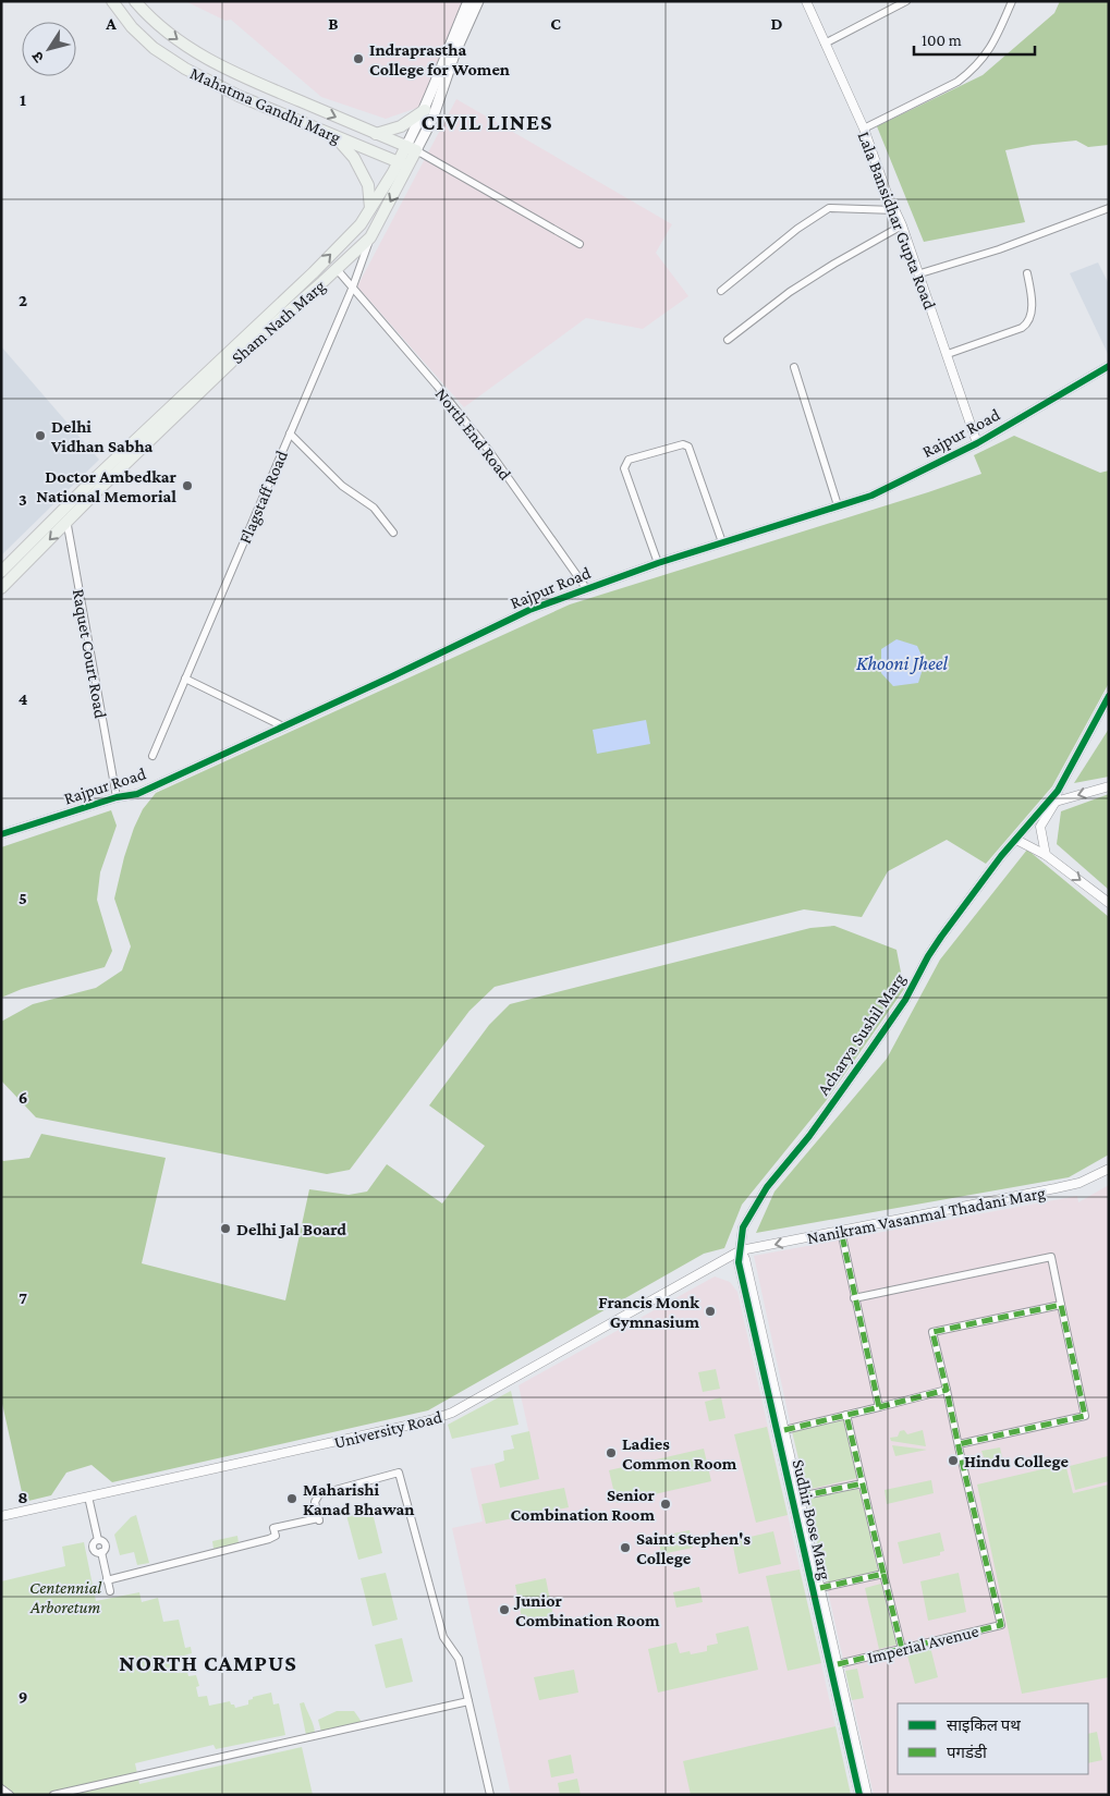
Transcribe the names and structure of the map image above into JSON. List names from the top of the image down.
{
  "streets": {
    "main road": ["Mahatma Gandhi Marg", "Sham Nath Marg"],
    "street": [
      "Lala Bansidhar Gupta Road",
      "Rajpur Road",
      "North End Road",
      "Flagstaff Road",
      "Raquet Court Road",
      "Acharya Sushil Marg",
      "Nanikram Vasanmal Thadani Marg",
      "University Road",
      "Sudhir Bose Marg",
      "Imperial Avenue"
    ]
  },
  "crossings": [
    ["Mahatma Gandhi Marg", "Sham Nath Marg"],
    ["Lala Bansidhar Gupta Road", "Rajpur Road"],
    ["Sham Nath Marg", "North End Road"],
    ["Sham Nath Marg", "Flagstaff Road"],
    ["Sham Nath Marg", "Raquet Court Road"],
    ["Rajpur Road", "North End Road"],
    ["Rajpur Road", "Raquet Court Road"],
    ["North End Road", "Flagstaff Road"],
    ["Acharya Sushil Marg", "Nanikram Vasanmal Thadani Marg"],
    ["Acharya Sushil Marg", "University Road"],
    ["Acharya Sushil Marg", "Sudhir Bose Marg"],
    ["Nanikram Vasanmal Thadani Marg", "University Road"],
    ["Nanikram Vasanmal Thadani Marg", "Sudhir Bose Marg"],
    ["University Road", "Sudhir Bose Marg"],
    ["Sudhir Bose Marg", "Imperial Avenue"]
  ],
  "districts": ["CIVIL LINES", "NORTH CAMPUS"],
  "water": ["Khooni Jheel"],
  "parks": ["Centennial Arboretum"],
  "places": [
    "Indraprastha College for Women",
    "Delhi Vidhan Sabha",
    "Doctor Ambedkar National Memorial",
    "Delhi Jal Board",
    "Francis Monk Gymnasium",
    "Ladies Common Room",
    "Hindu College",
    "Maharishi Kanad Bhawan",
    "Senior Combination Room",
    "Saint Stephen's College",
    "Junior Combination Room"
  ],
  "legend": ["साइकिल पथ", "पगडंडी"],
  "scale_bar": "100 m",
  "north": "bottom left",
  "grid": {
    "columns": [
      "A",
      "B",
      "C",
      "D"
    ],
    "rows": [
      "1",
      "2",
      "3",
      "4",
      "5",
      "6",
      "7",
      "8",
      "9"
    ]
  }
}
